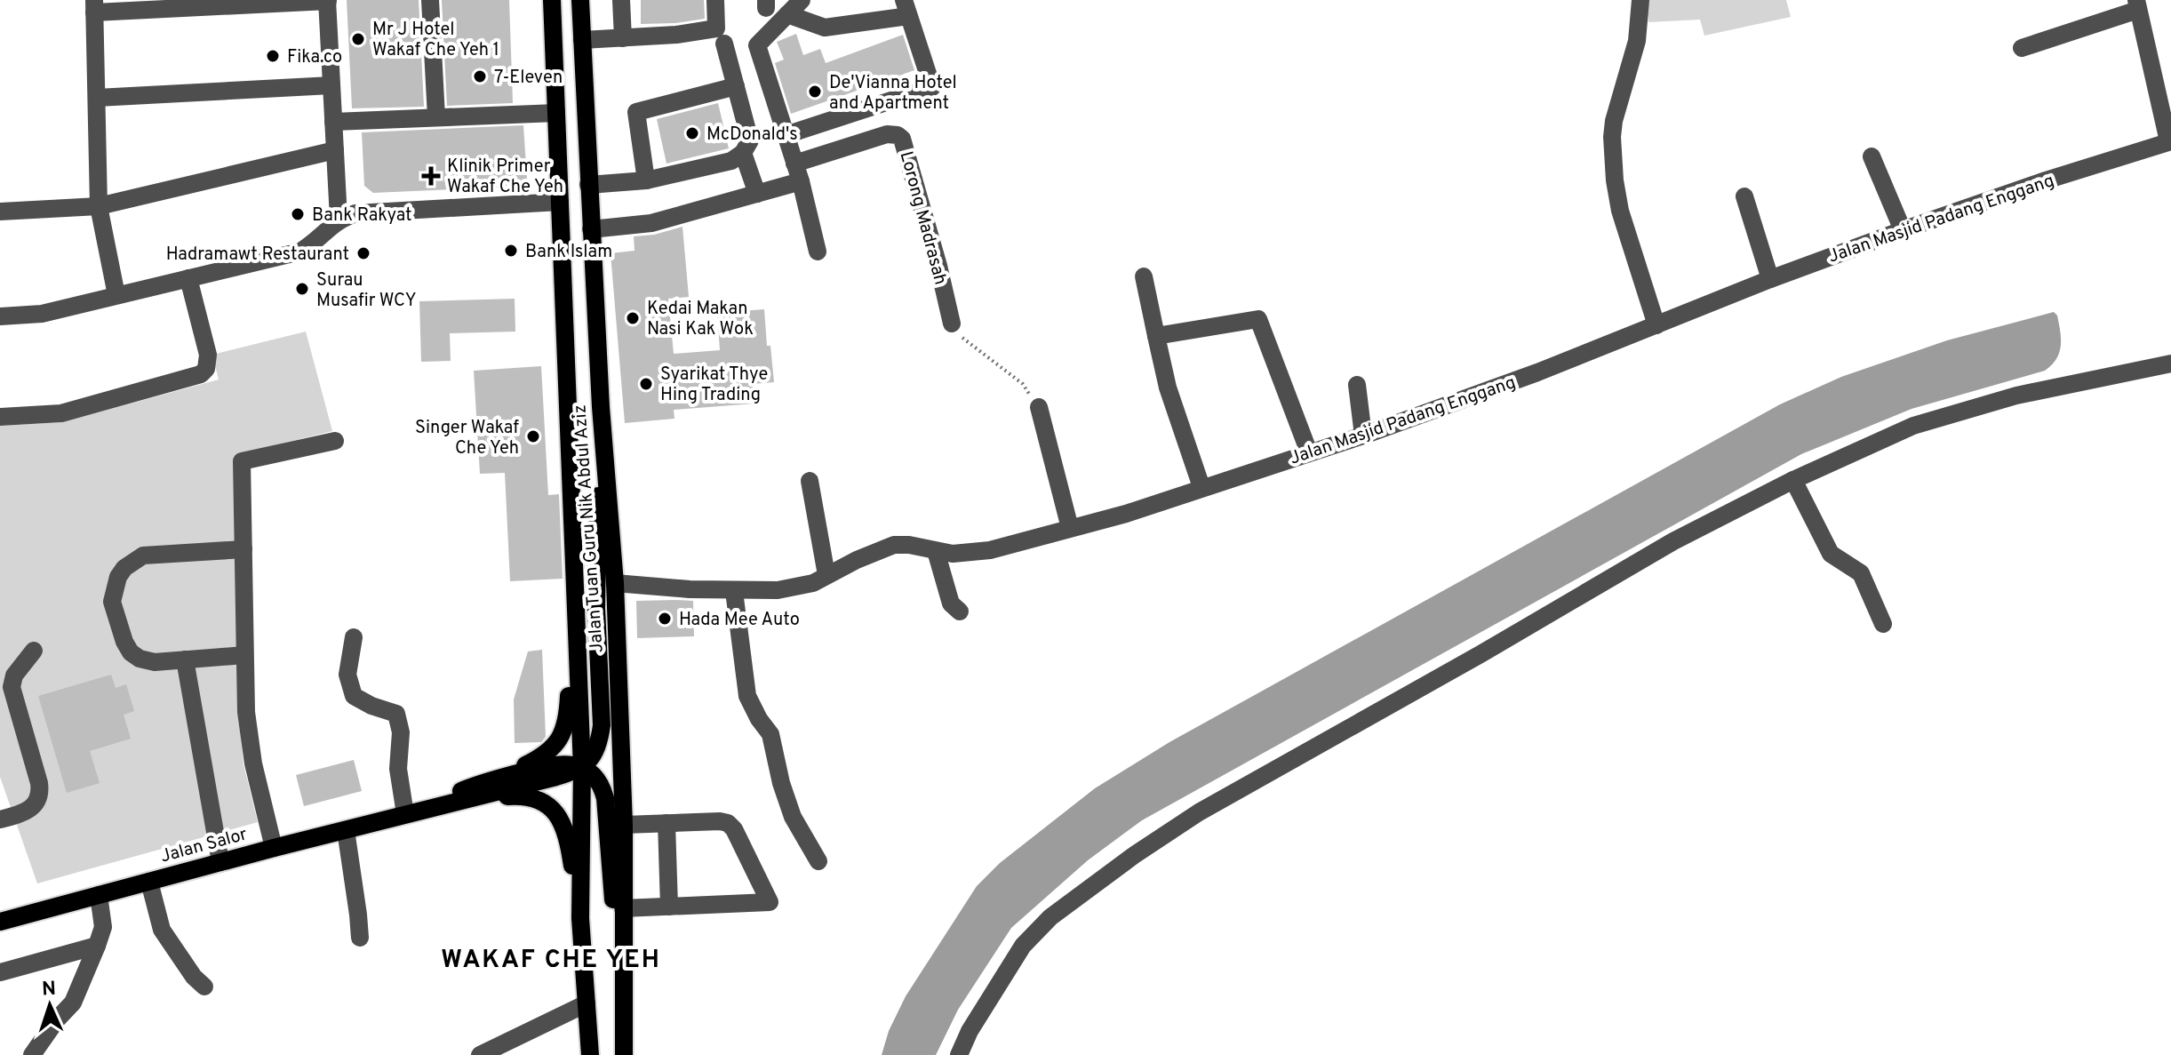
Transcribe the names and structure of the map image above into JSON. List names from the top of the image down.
{
  "streets": {
    "main road": ["Jalan Tuan Guru Nik Abdul Aziz", "Jalan Salor"],
    "street": ["Lorong Madrasah", "Jalan Masjid Padang Enggang"]
  },
  "crossings": [
    ["Jalan Masjid Padang Enggang", "Jalan Tuan Guru Nik Abdul Aziz"],
    ["Jalan Tuan Guru Nik Abdul Aziz", "Jalan Salor"]
  ],
  "districts": ["WAKAF CHE YEH"],
  "places": {
    "other": [
      "Mr J Hotel Wakaf Che Yeh 1",
      "Fika.co",
      "7-Eleven",
      "De'Vianna Hotel and Apartment",
      "McDonald's",
      "Bank Rakyat",
      "Bank Islam",
      "Hadramawt Restaurant",
      "Surau Musafir WCY",
      "Kedai Makan Nasi Kak Wok",
      "Syarikat Thye Hing Trading",
      "Singer Wakaf Che Yeh",
      "Hada Mee Auto"
    ],
    "health": ["Klinik Primer Wakaf Che Yeh"]
  },
  "north": "top"
}
